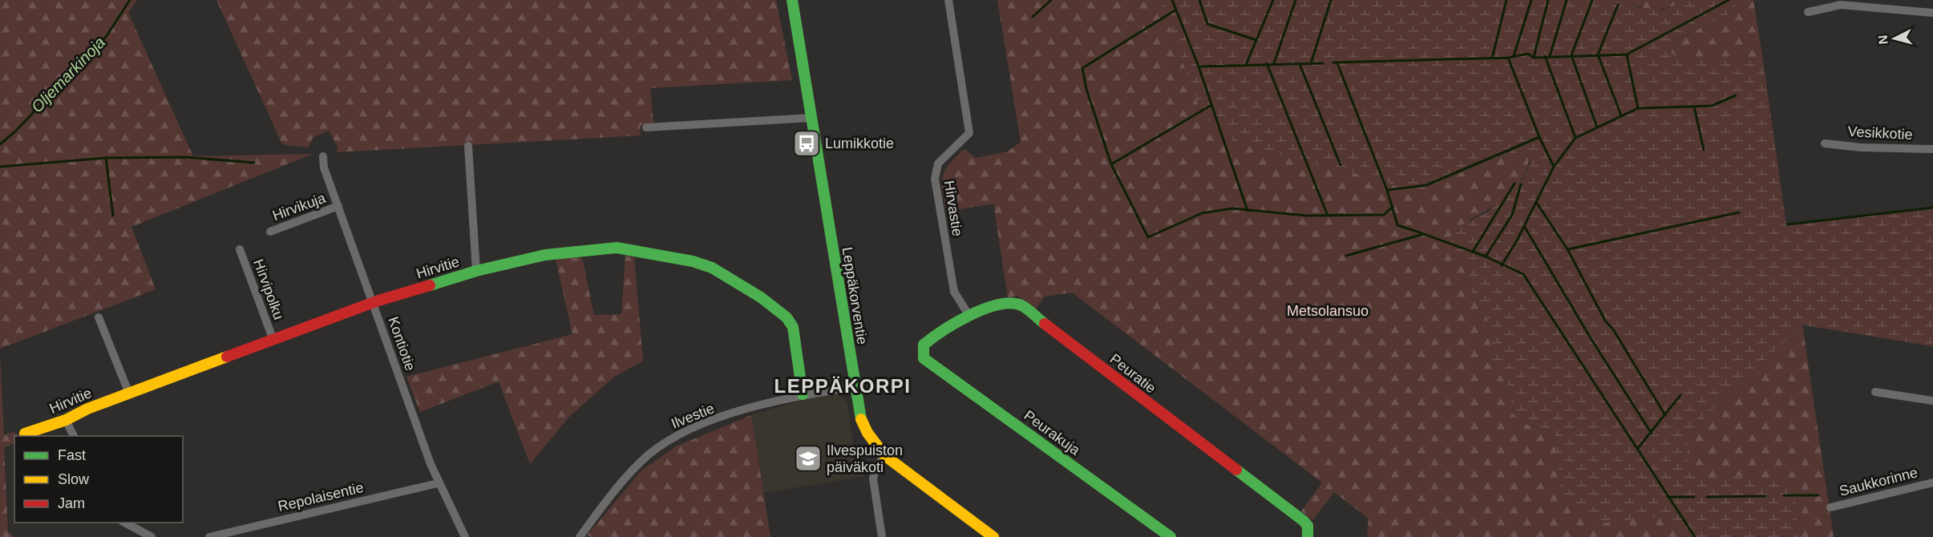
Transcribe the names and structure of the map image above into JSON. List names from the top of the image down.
{
  "streets": {
    "street": [
      "Vesikkotie",
      "Hirvikuja",
      "Hirvastie",
      "Hirvitie",
      "Hirvipolku",
      "Leppäkorventie",
      "Kontiotie",
      "Peuratie",
      "Ilvestie",
      "Peurakuja",
      "Saukkorinne",
      "Repolaisentie"
    ]
  },
  "crossings": [
    ["Hirvikuja", "Kontiotie"],
    ["Hirvastie", "Peuratie"],
    ["Hirvitie", "Hirvipolku"],
    ["Hirvitie", "Kontiotie"],
    ["Hirvitie", "Ilvestie"],
    ["Leppäkorventie", "Ilvestie"],
    ["Kontiotie", "Repolaisentie"],
    ["Peuratie", "Peurakuja"]
  ],
  "districts": ["LEPPÄKORPI"],
  "water": ["Oljemarkinoja"],
  "parks": ["Metsolansuo"],
  "places": {
    "bus stop": ["Lumikkotie"],
    "school or university": ["Ilvespuiston päiväkoti"]
  },
  "legend": ["Fast", "Slow", "Jam"],
  "north": "left"
}
